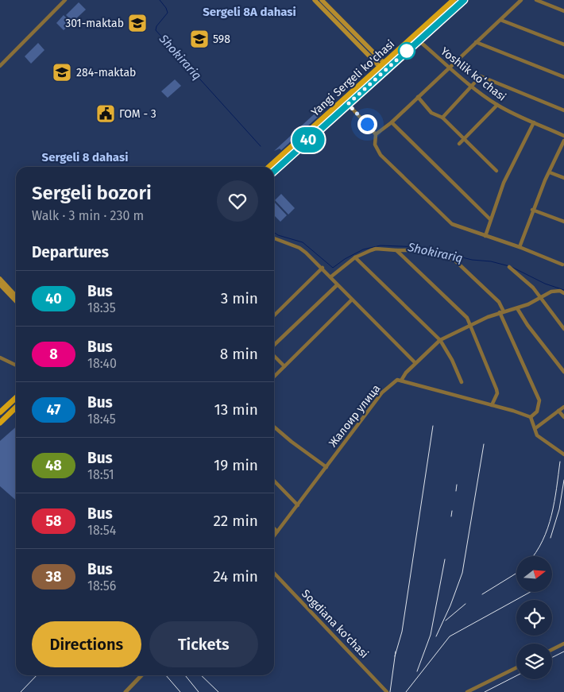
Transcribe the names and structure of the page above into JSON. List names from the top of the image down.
{
  "streets": {
    "main road": ["Yangi Sergeli ko'chasi"],
    "street": ["Yoshlik koʻchasi", "Жалоир улица", "Sogdiana ko'chasi"]
  },
  "crossings": [
    ["Yoshlik koʻchasi", "Yangi Sergeli ko'chasi"]
  ],
  "districts": ["Sergeli 8A dahasi", "Sergeli 8 dahasi"],
  "water": ["Shokirariq"],
  "places": {
    "school or university": ["301-maktab", "598", "284-maktab"],
    "public building": ["ГОМ - 3"]
  },
  "lines": ["bus line 40"],
  "north": "right",
  "page": {
    "on_map": "40",
    "heading": [
      ["Sergeli bozori", "Walk · 3 min · 230 m"],
      "Departures"
    ],
    "list": [
      {
        "mark": "40",
        "name": "Bus",
        "note": "18:35",
        "value": "3 min"
      },
      {
        "mark": "8",
        "name": "Bus",
        "note": "18:40",
        "value": "8 min"
      },
      {
        "mark": "47",
        "name": "Bus",
        "note": "18:45",
        "value": "13 min"
      },
      {
        "mark": "48",
        "name": "Bus",
        "note": "18:51",
        "value": "19 min"
      },
      {
        "mark": "58",
        "name": "Bus",
        "note": "18:54",
        "value": "22 min"
      },
      {
        "mark": "38",
        "name": "Bus",
        "note": "18:56",
        "value": "24 min"
      }
    ],
    "buttons": ["Directions", "Tickets"]
  }
}
